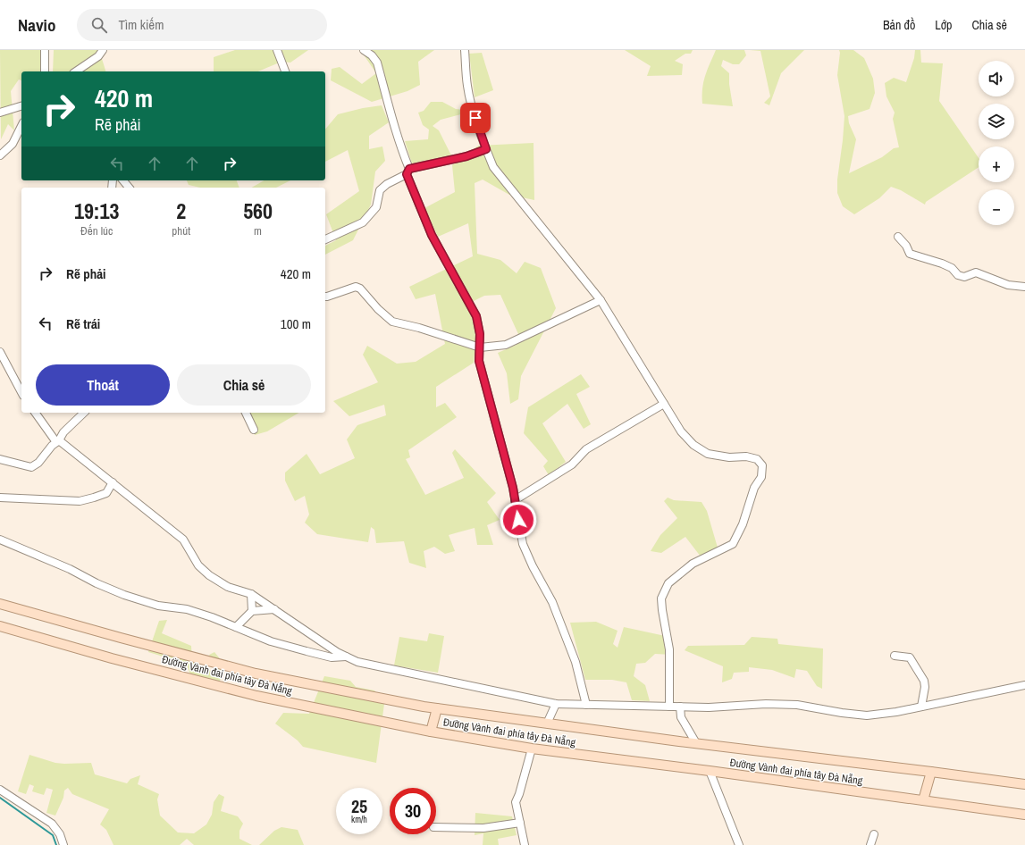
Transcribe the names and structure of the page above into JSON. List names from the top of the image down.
{
  "streets": {
    "main road": ["Đường Vành đai phía tây Đà Nẵng"]
  },
  "page": {
    "header": "Navio",
    "search": "Tìm kiếm",
    "nav": ["Bản đồ", "Lớp", "Chia sẻ"],
    "map_buttons": ["+", "−"],
    "turn": ["420 m", "Rẽ phải"],
    "eta": [
      "19:13",
      "Đến lúc",
      "2",
      "phút",
      "560",
      "m"
    ],
    "list": [
      {
        "name": "Rẽ phải",
        "value": "420 m"
      },
      {
        "name": "Rẽ trái",
        "value": "100 m"
      }
    ],
    "buttons": ["Thoát", "Chia sẻ"],
    "speed": "25 km/h",
    "limit": "30"
  }
}
